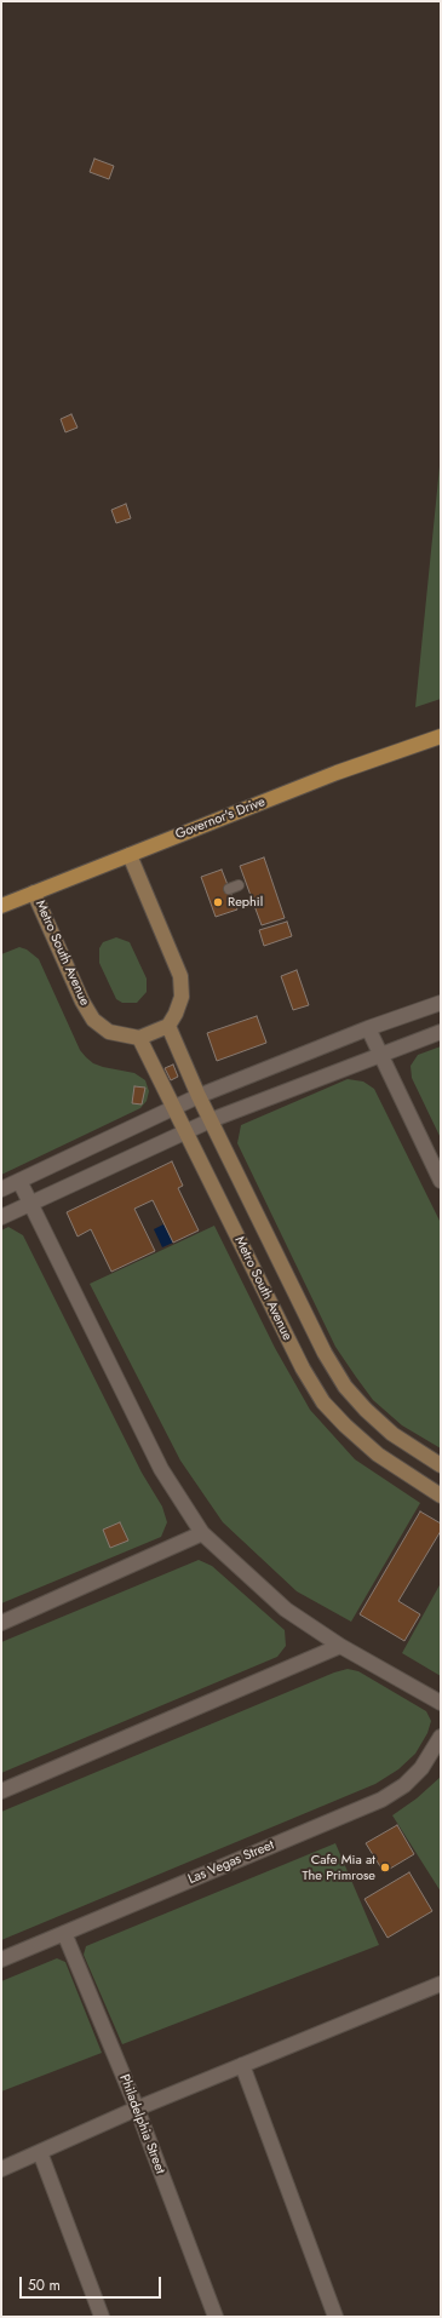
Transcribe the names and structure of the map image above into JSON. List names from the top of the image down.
{
  "streets": {
    "main road": ["Governor's Drive"],
    "street": ["Metro South Avenue", "Las Vegas Street", "Philadelphia Street"]
  },
  "crossings": [
    ["Governor's Drive", "Metro South Avenue"],
    ["Las Vegas Street", "Philadelphia Street"]
  ],
  "places": ["Rephil", "Cafe Mia at The Primrose"],
  "scale_bar": "50 m"
}
